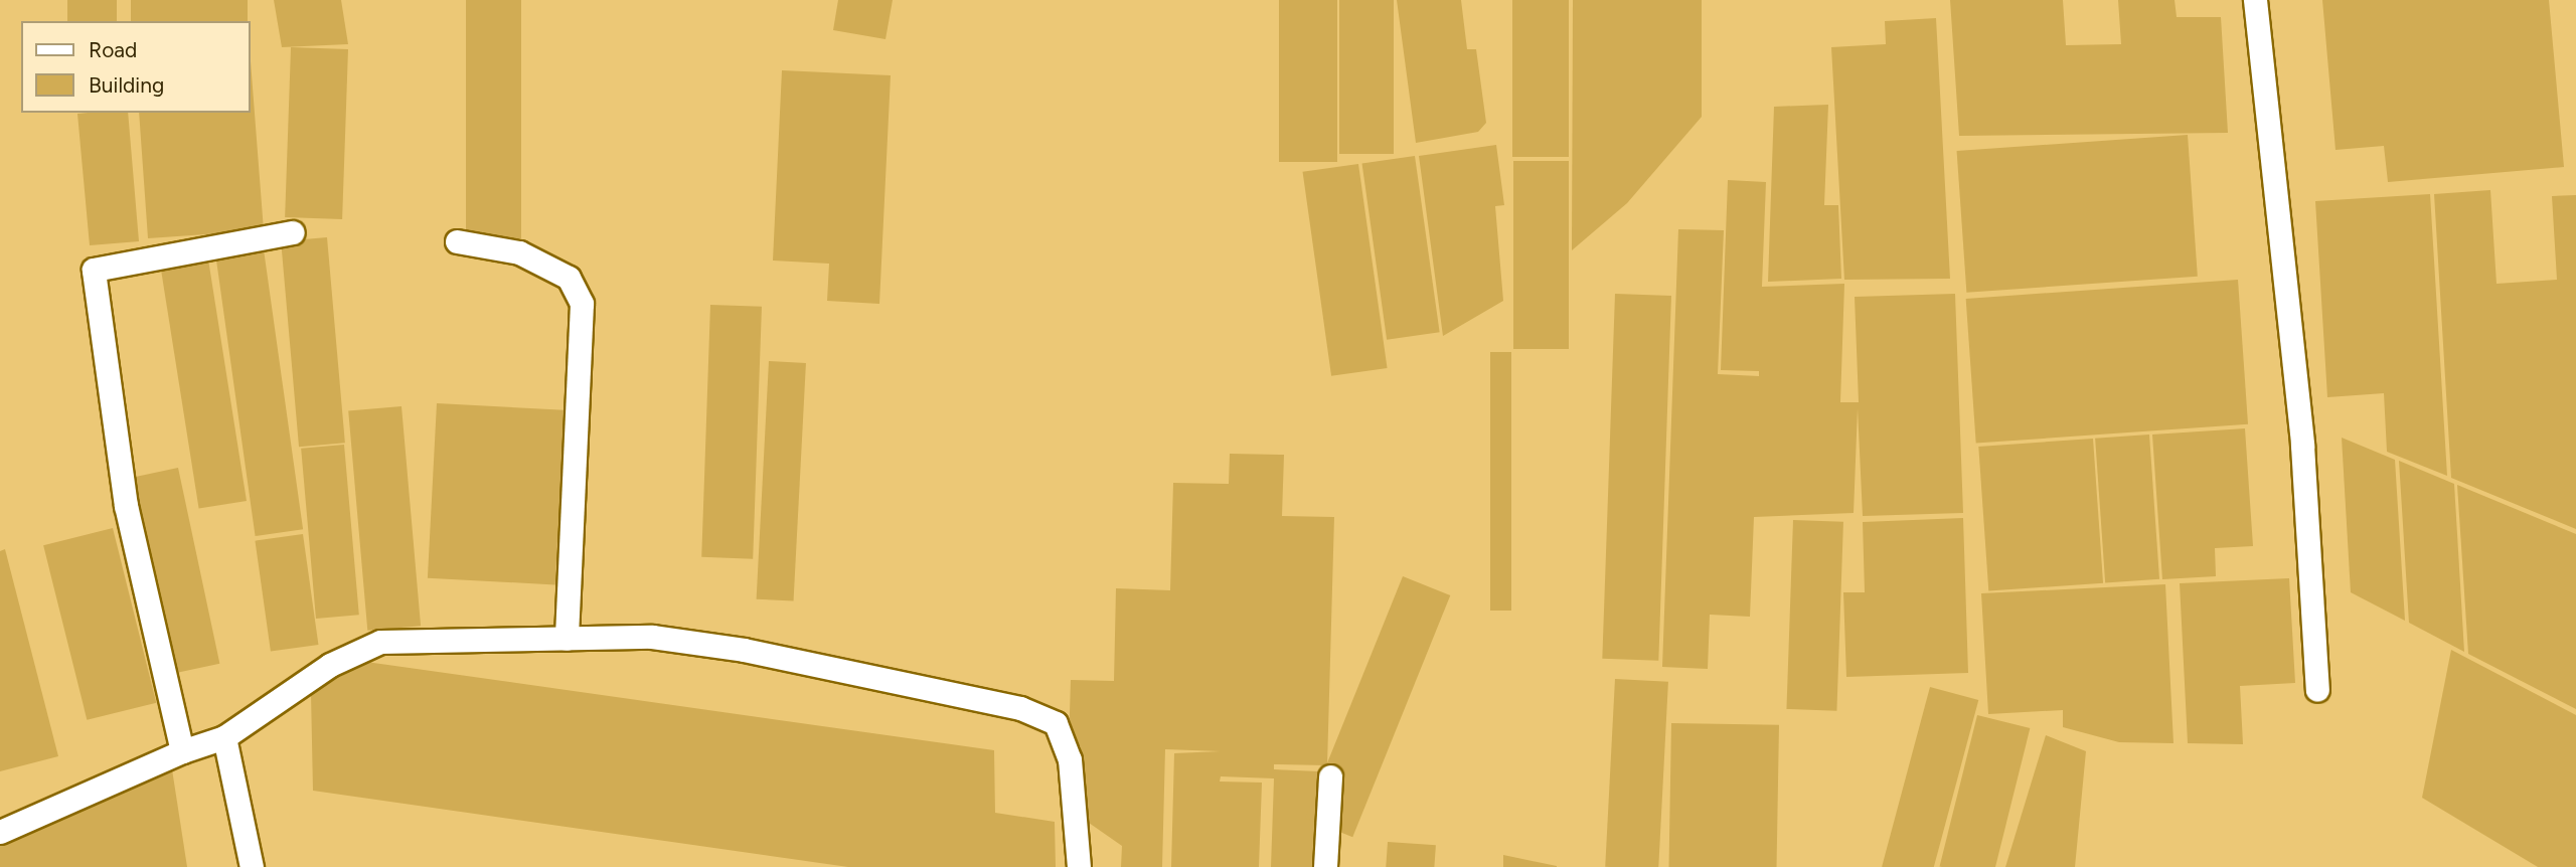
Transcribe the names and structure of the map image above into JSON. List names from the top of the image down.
{
  "legend": ["Road", "Building"]
}
